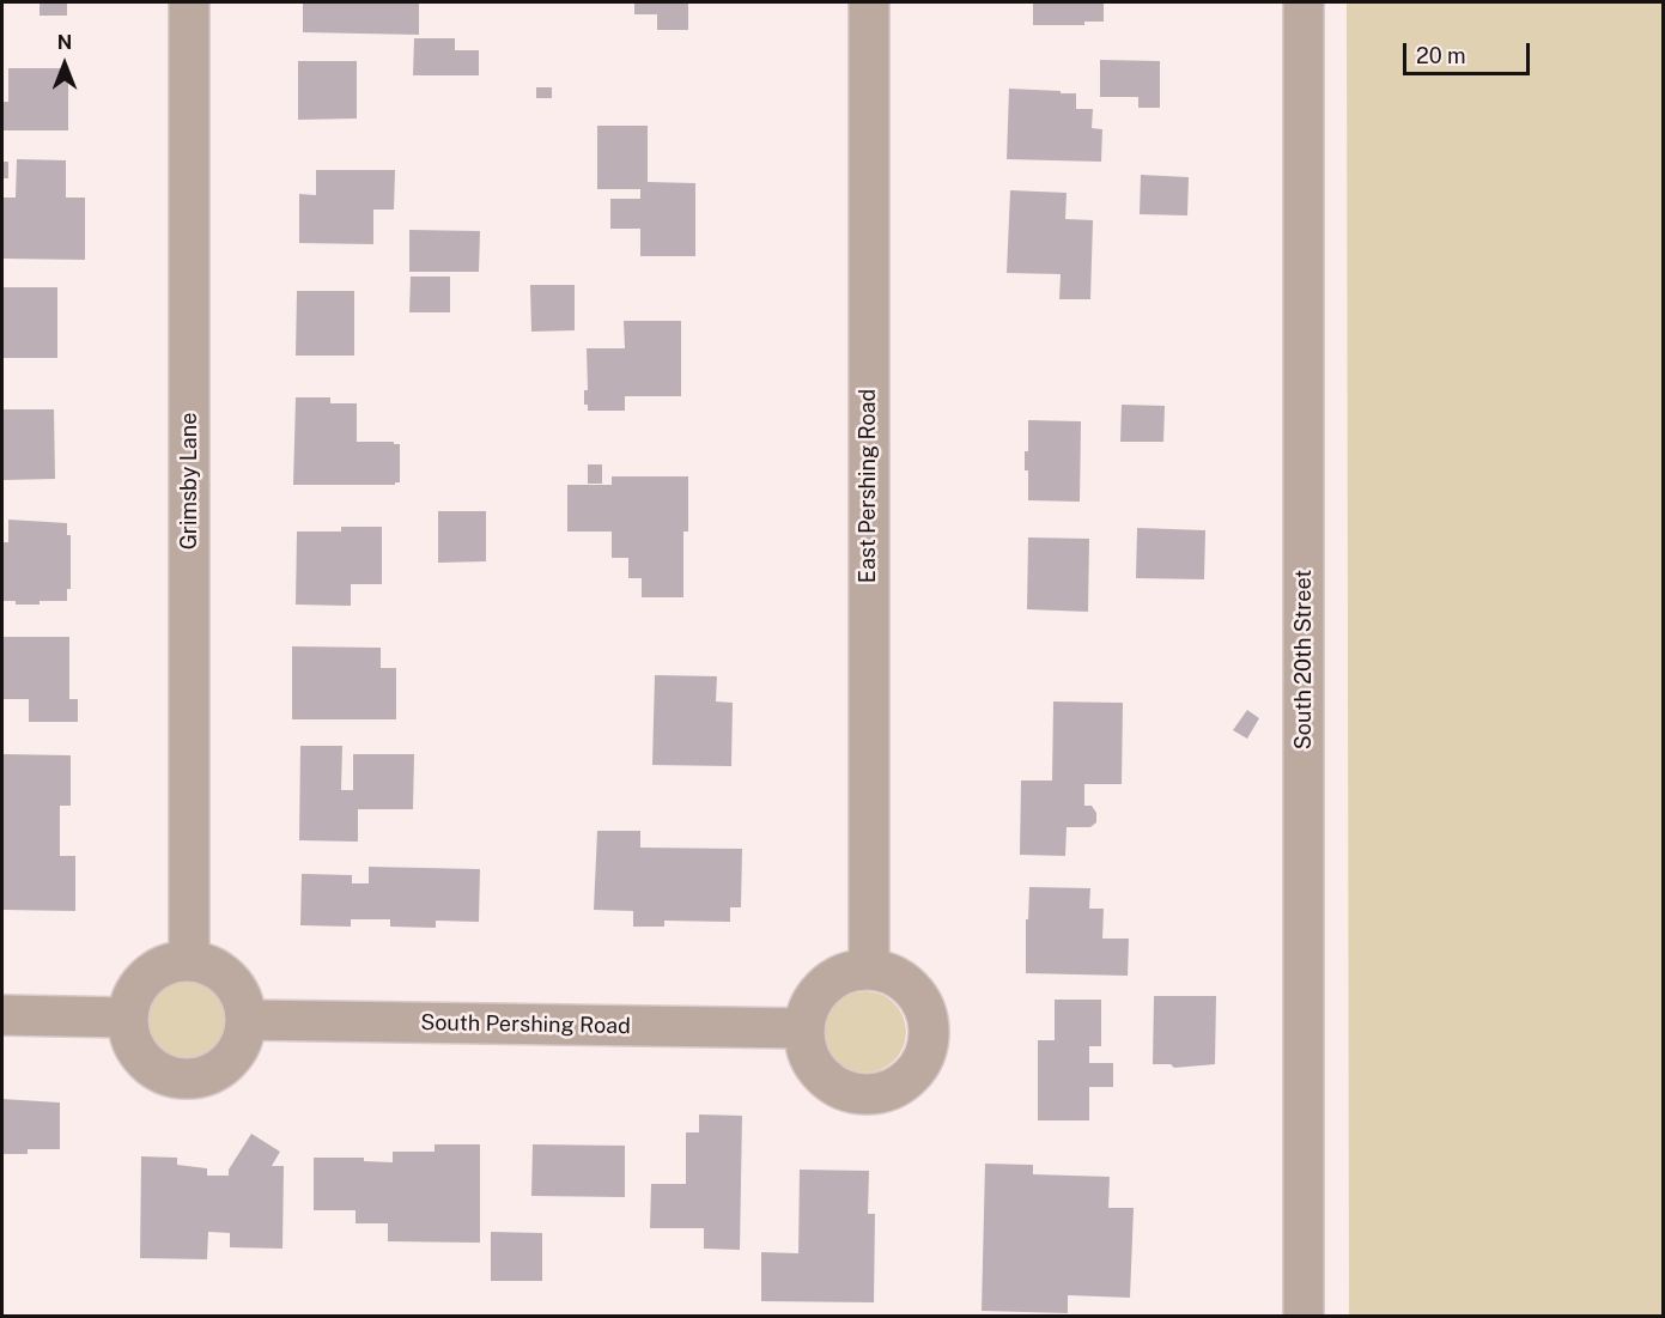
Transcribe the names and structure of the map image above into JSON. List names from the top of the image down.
{
  "streets": {
    "street": [
      "Grimsby Lane",
      "East Pershing Road",
      "South 20th Street",
      "South Pershing Road"
    ]
  },
  "crossings": [
    ["Grimsby Lane", "South Pershing Road"],
    ["East Pershing Road", "South Pershing Road"]
  ],
  "scale_bar": "20 m",
  "north": "top"
}
